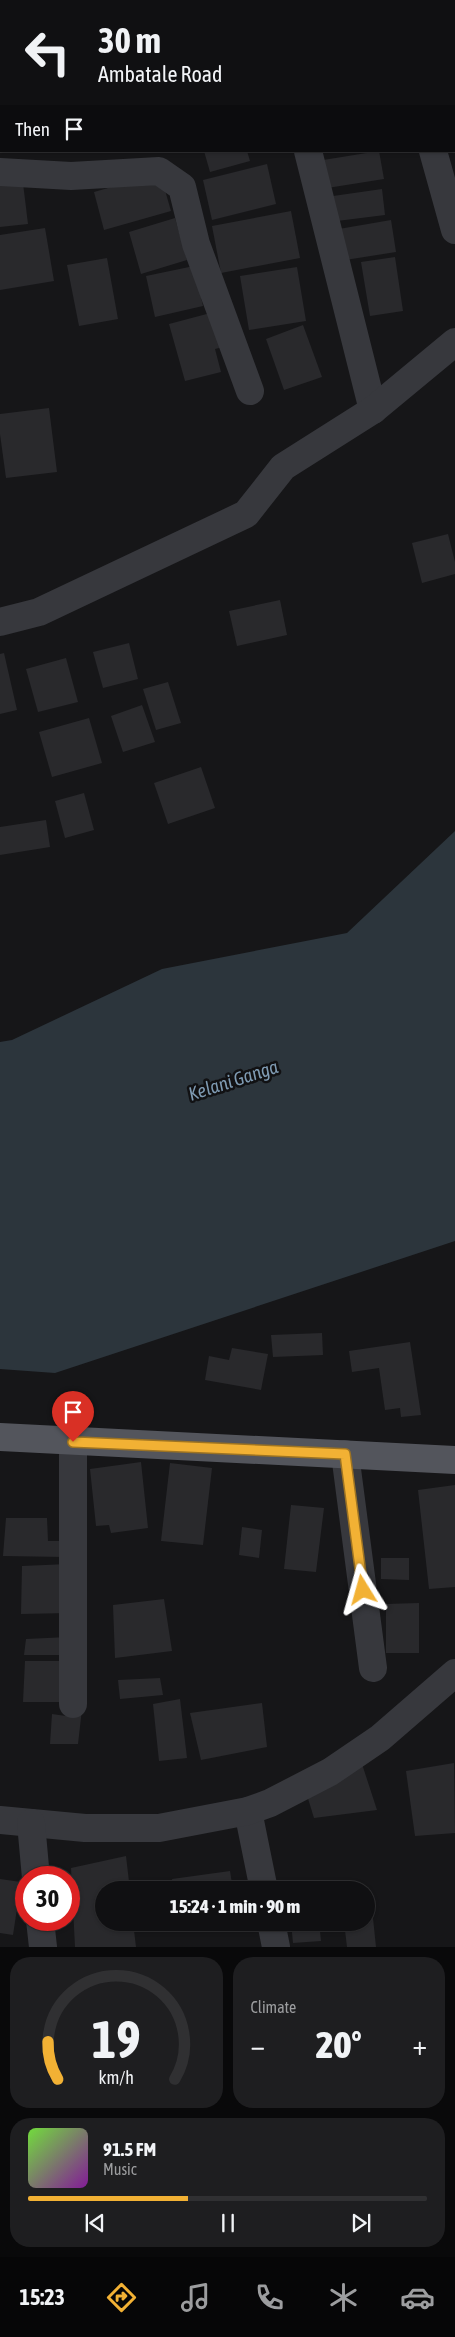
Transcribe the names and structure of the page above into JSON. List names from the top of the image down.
{
  "water": ["Kelani Ganga"],
  "page": {
    "turn": ["30 m", "Ambatale Road"],
    "then": "Then",
    "limit": "30",
    "trip": "15:24 · 1 min · 90 m",
    "tile": "Climate",
    "heat": ["−", "20°", "+"],
    "song": ["91.5 FM", "Music"],
    "tabs": "15:23",
    "gauge": ["19", "km/h"]
  }
}
